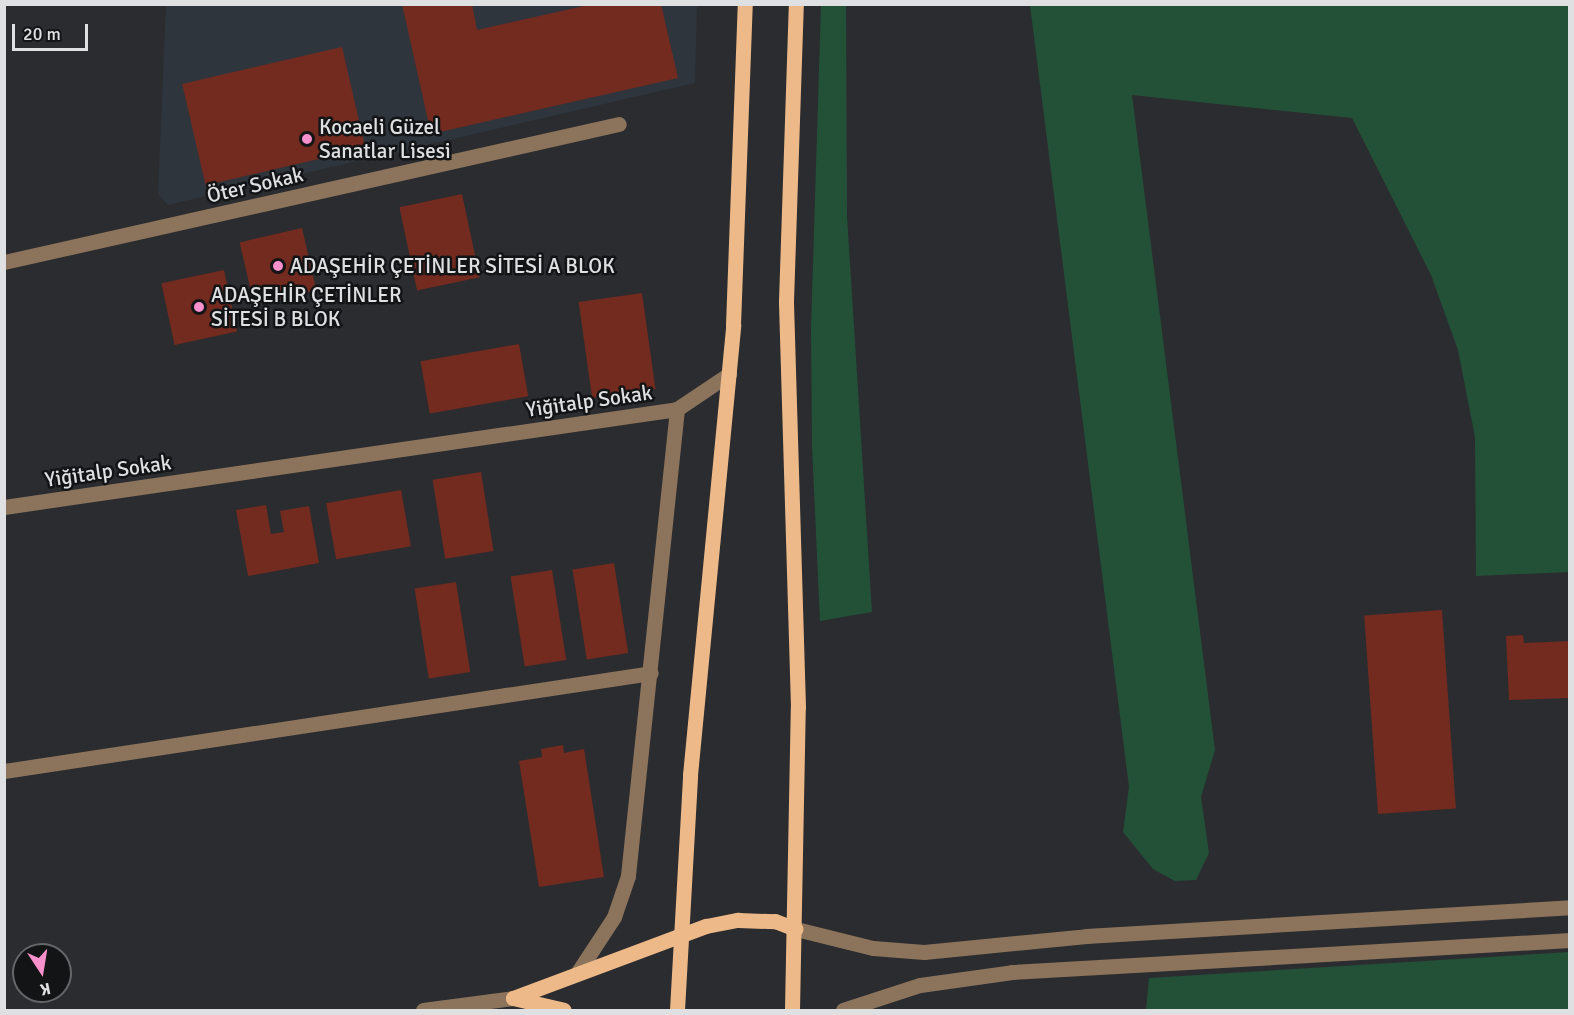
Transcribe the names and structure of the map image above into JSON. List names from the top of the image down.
{
  "streets": {
    "street": ["Öter Sokak", "Yiğitalp Sokak"]
  },
  "places": ["Kocaeli Güzel Sanatlar Lisesi", "ADAŞEHİR ÇETİNLER SİTESİ A BLOK", "ADAŞEHİR ÇETİNLER SİTESİ B BLOK"],
  "scale_bar": "20 m",
  "north": "bottom"
}
